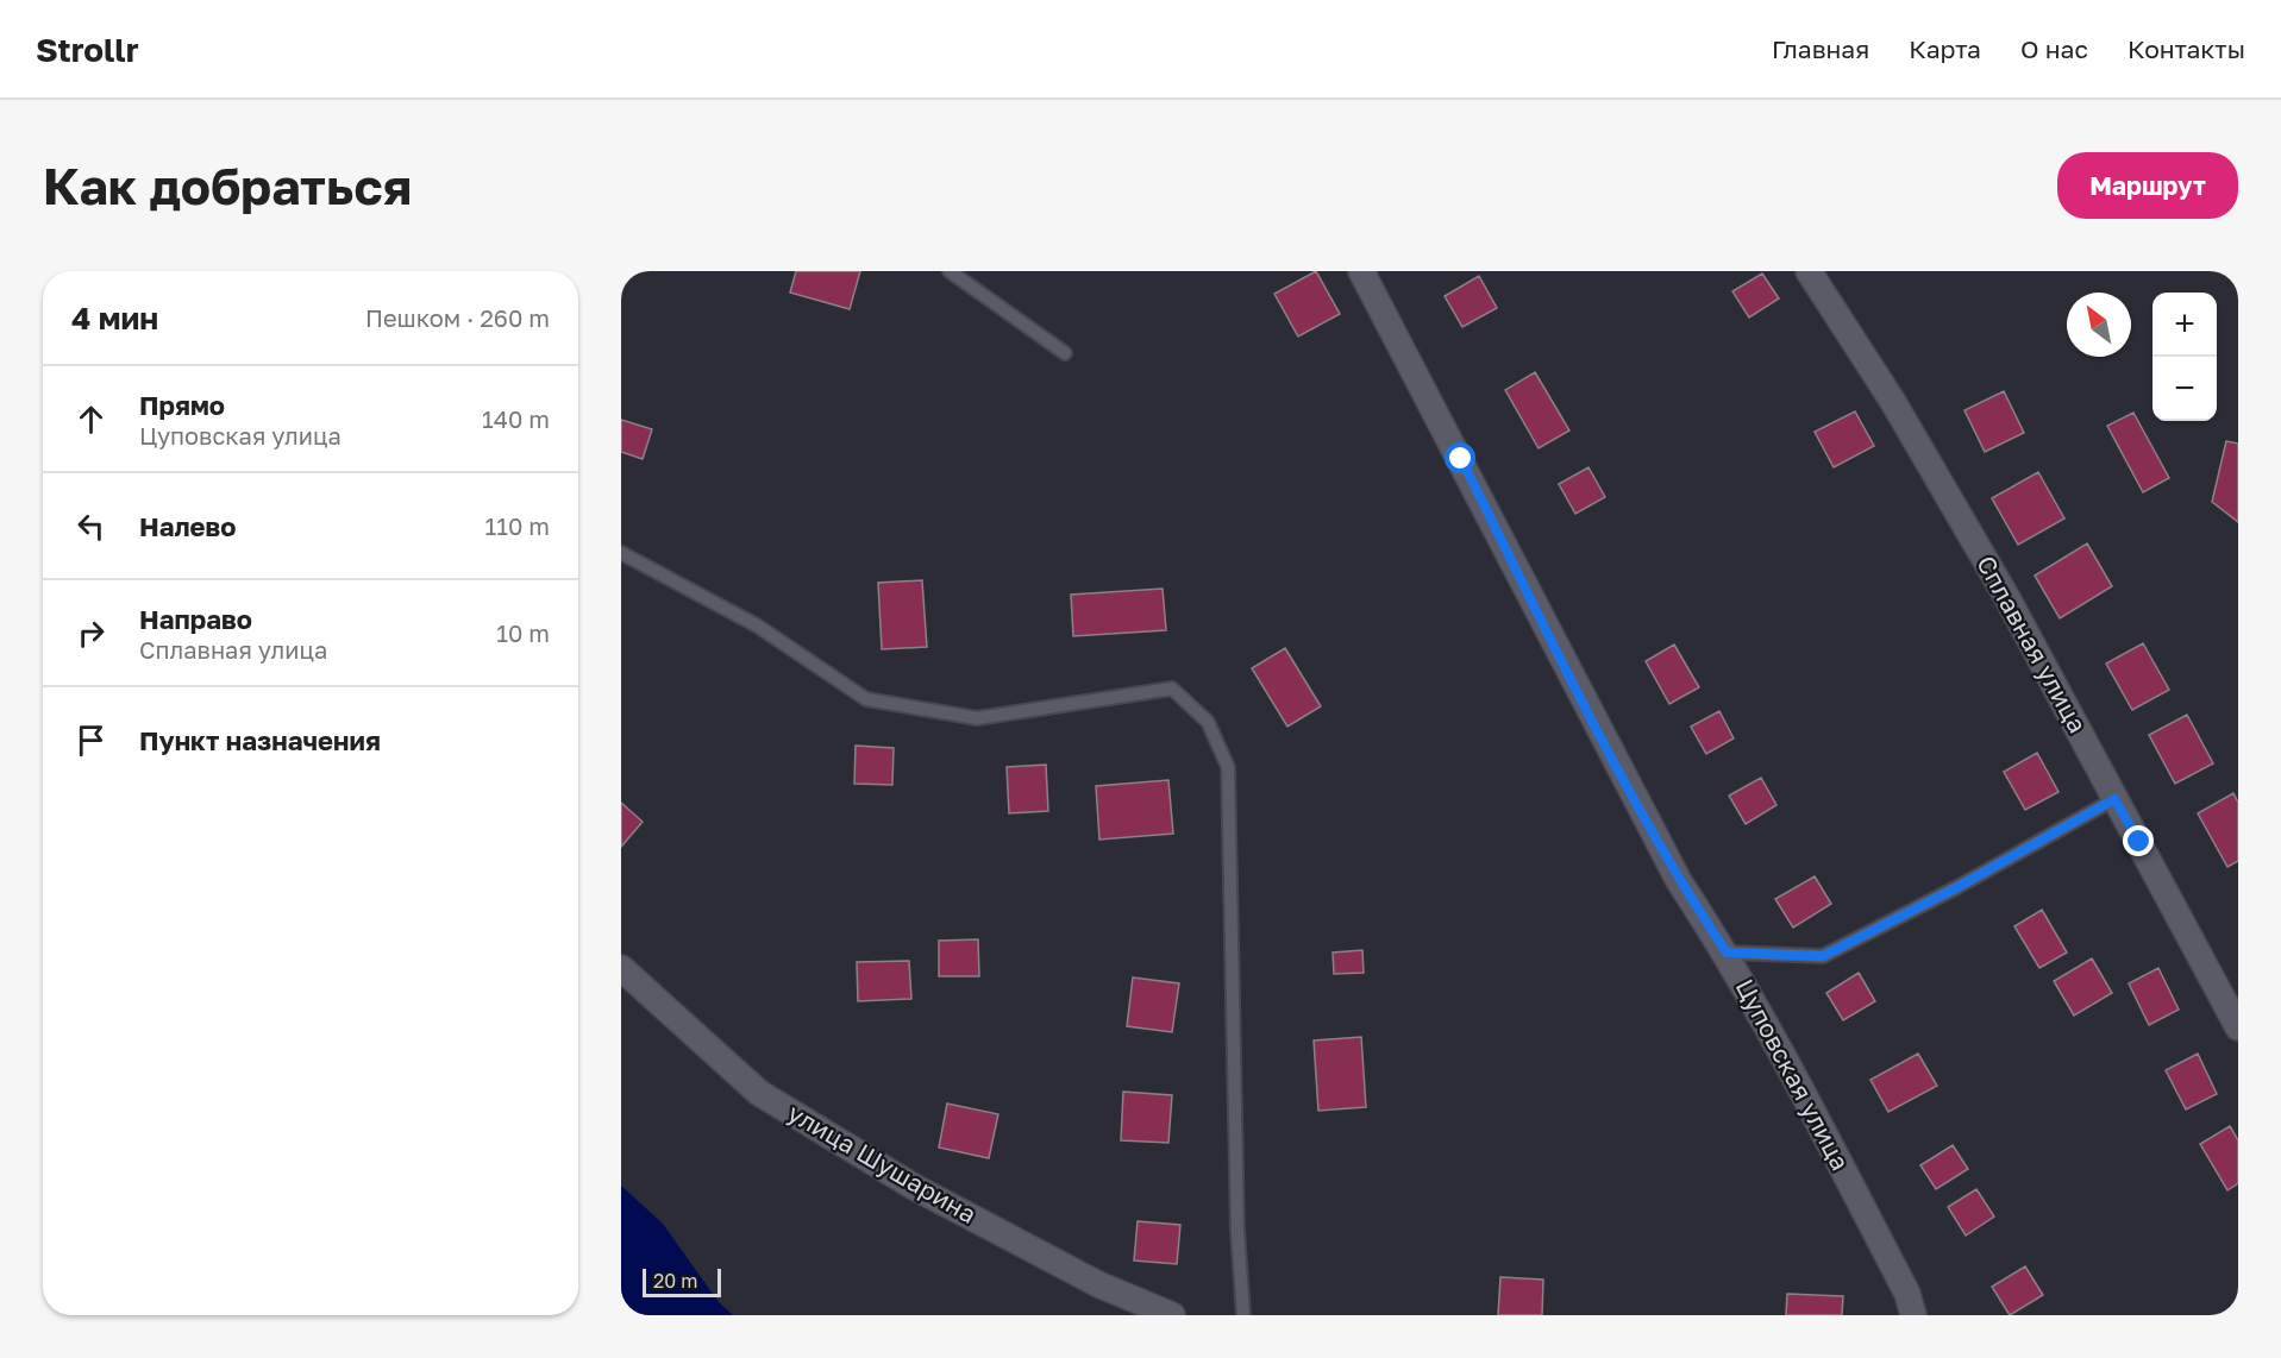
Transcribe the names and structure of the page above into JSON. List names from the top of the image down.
{
  "streets": {
    "street": ["Сплавная улица", "Цуповская улица", "улица Шушарина"]
  },
  "scale_bar": "20 m",
  "north": "top left",
  "page": {
    "header": "Strollr",
    "nav": [
      "Главная",
      "Карта",
      "О нас",
      "Контакты"
    ],
    "buttons": "Маршрут",
    "title": "Как добраться",
    "heading": ["4 мин", "Пешком · 260 m"],
    "map_buttons": ["+", "−"],
    "list": [
      ["Прямо", "Цуповская улица", "140 m"],
      ["Налево", "110 m"],
      ["Направо", "Сплавная улица", "10 m"],
      "Пункт назначения"
    ],
    "scale": "20 m"
  }
}
